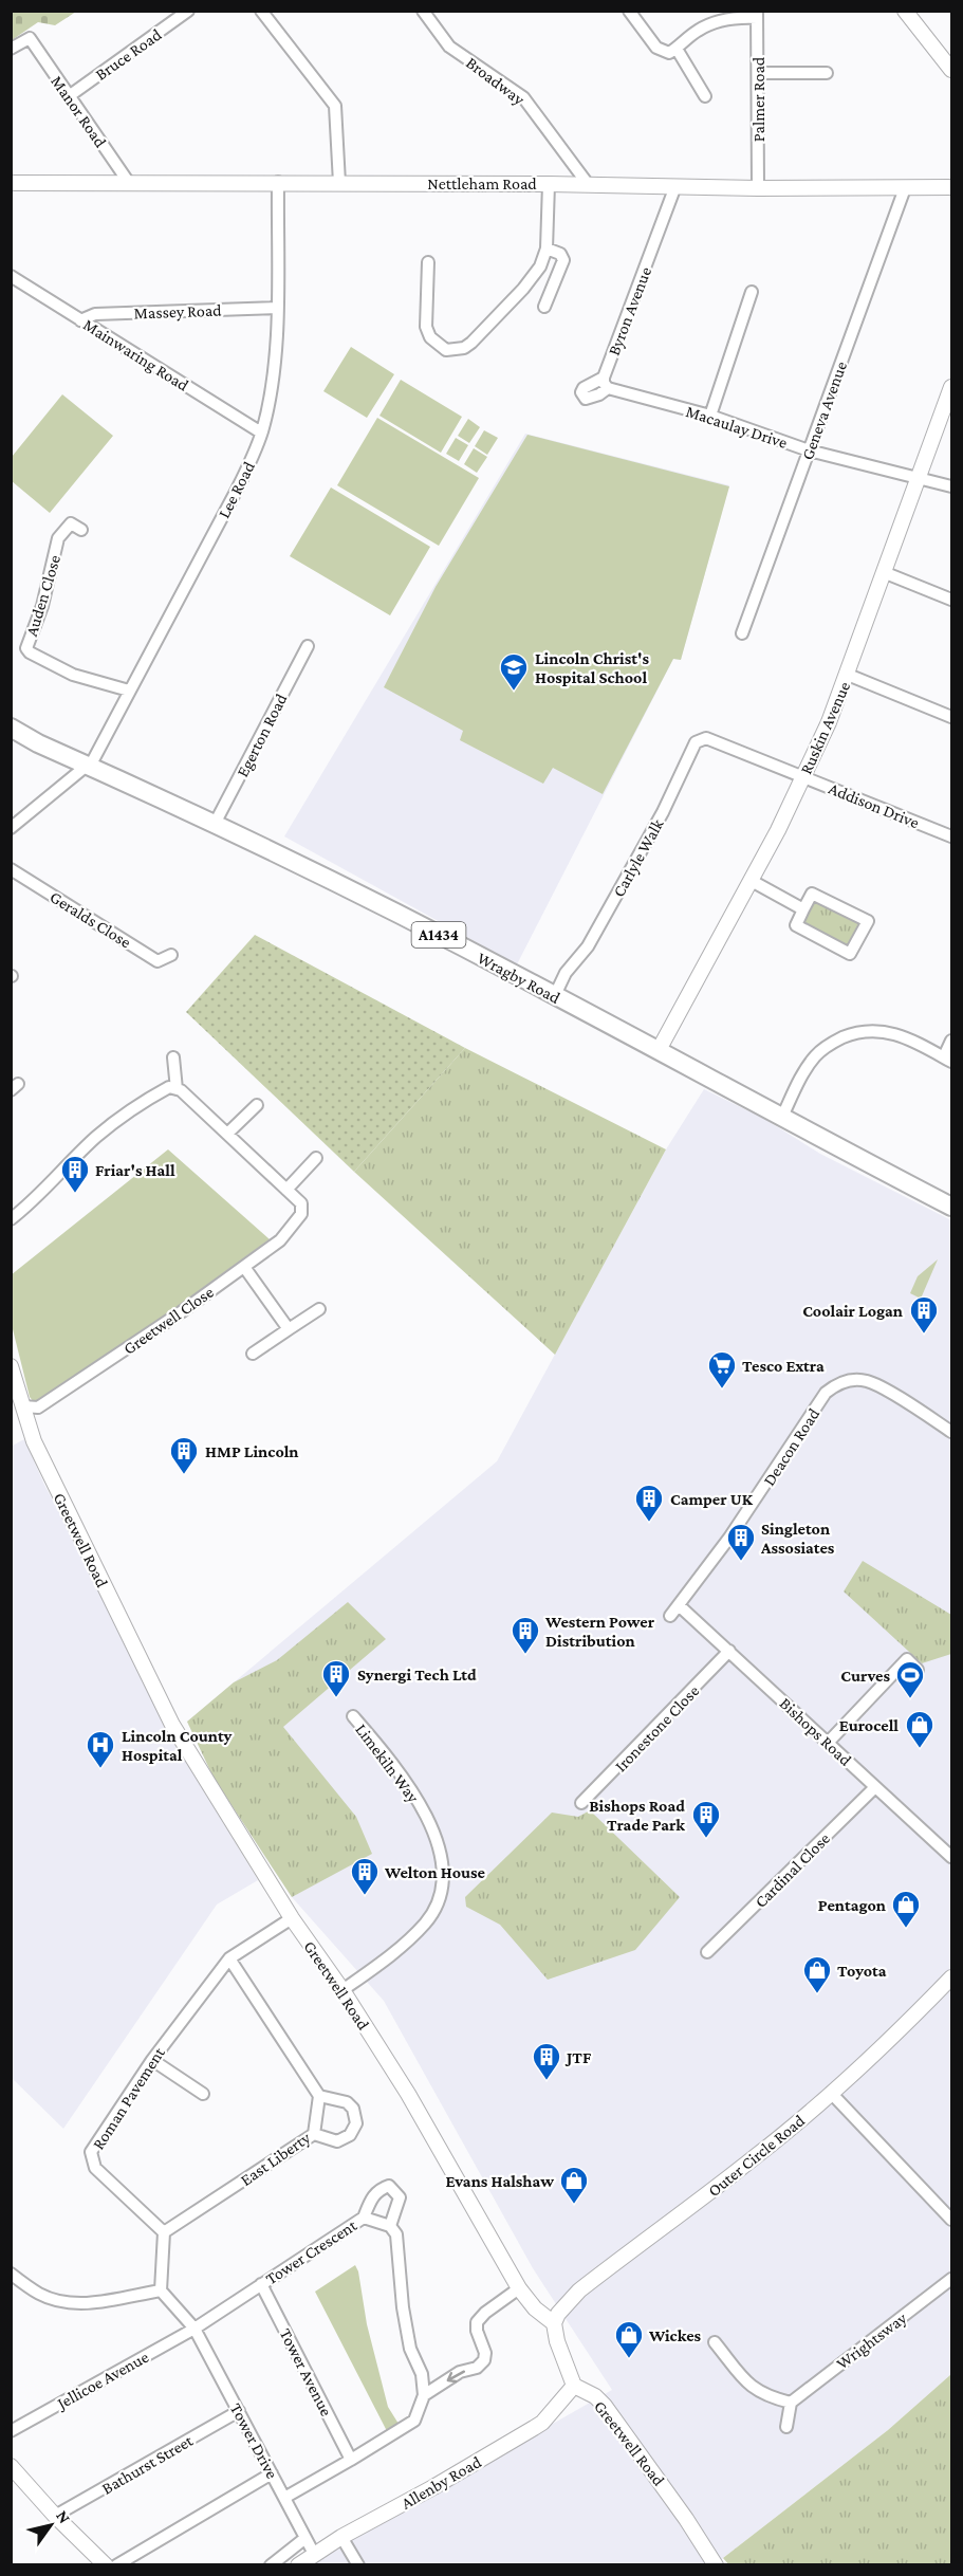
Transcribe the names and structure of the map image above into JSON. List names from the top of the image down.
{
  "streets": {
    "main road": [
      "Nettleham Road",
      "Ruskin Avenue",
      "A1434",
      "Wragby Road",
      "Greetwell Road",
      "Outer Circle Road",
      "Allenby Road"
    ],
    "street": [
      "Bruce Road",
      "Broadway",
      "Palmer Road",
      "Manor Road",
      "Massey Road",
      "Byron Avenue",
      "Mainwaring Road",
      "Geneva Avenue",
      "Macaulay Drive",
      "Lee Road",
      "Auden Close",
      "Egerton Road",
      "Addison Drive",
      "Carlyle Walk",
      "Geralds Close",
      "Greetwell Close",
      "Deacon Road",
      "Ironestone Close",
      "Bishops Road",
      "Limekiln Way",
      "Cardinal Close",
      "Roman Pavement",
      "East Liberty",
      "Tower Crescent",
      "Wrightsway",
      "Tower Avenue",
      "Jellicoe Avenue",
      "Tower Drive",
      "Bathurst Street"
    ]
  },
  "crossings": [
    ["Bruce Road", "Manor Road"],
    ["Broadway", "Nettleham Road"],
    ["Palmer Road", "Nettleham Road"],
    ["Manor Road", "Nettleham Road"],
    ["Nettleham Road", "Byron Avenue"],
    ["Nettleham Road", "Geneva Avenue"],
    ["Nettleham Road", "Lee Road"],
    ["Massey Road", "Mainwaring Road"],
    ["Massey Road", "Lee Road"],
    ["Byron Avenue", "Macaulay Drive"],
    ["Mainwaring Road", "Lee Road"],
    ["Geneva Avenue", "Macaulay Drive"],
    ["Macaulay Drive", "Ruskin Avenue"],
    ["Lee Road", "Auden Close"],
    ["Lee Road", "Wragby Road"],
    ["Ruskin Avenue", "Addison Drive"],
    ["Ruskin Avenue", "Wragby Road"],
    ["Egerton Road", "Wragby Road"],
    ["Addison Drive", "Carlyle Walk"],
    ["Carlyle Walk", "Wragby Road"],
    ["Greetwell Close", "Greetwell Road"],
    ["Deacon Road", "Bishops Road"],
    ["Greetwell Road", "Limekiln Way"],
    ["Greetwell Road", "Roman Pavement"],
    ["Greetwell Road", "Outer Circle Road"],
    ["Greetwell Road", "Allenby Road"],
    ["Ironestone Close", "Bishops Road"],
    ["Bishops Road", "Cardinal Close"],
    ["Roman Pavement", "East Liberty"],
    ["Tower Crescent", "Tower Avenue"],
    ["Tower Crescent", "Jellicoe Avenue"],
    ["Tower Crescent", "Tower Drive"],
    ["Jellicoe Avenue", "Tower Drive"],
    ["Tower Drive", "Bathurst Street"],
    ["Tower Drive", "Allenby Road"]
  ],
  "places": {
    "school or university": ["Lincoln Christ's Hospital School"],
    "building": [
      "Friar's Hall",
      "Coolair Logan",
      "HMP Lincoln",
      "Camper UK",
      "Singleton Assosiates",
      "Western Power Distribution",
      "Synergi Tech Ltd",
      "Bishops Road Trade Park",
      "Welton House",
      "JTF"
    ],
    "supermarket": ["Tesco Extra"],
    "sports": ["Curves"],
    "shop": [
      "Eurocell",
      "Pentagon",
      "Toyota",
      "Evans Halshaw",
      "Wickes"
    ],
    "hospital": ["Lincoln County Hospital"]
  },
  "north": "top right"
}
